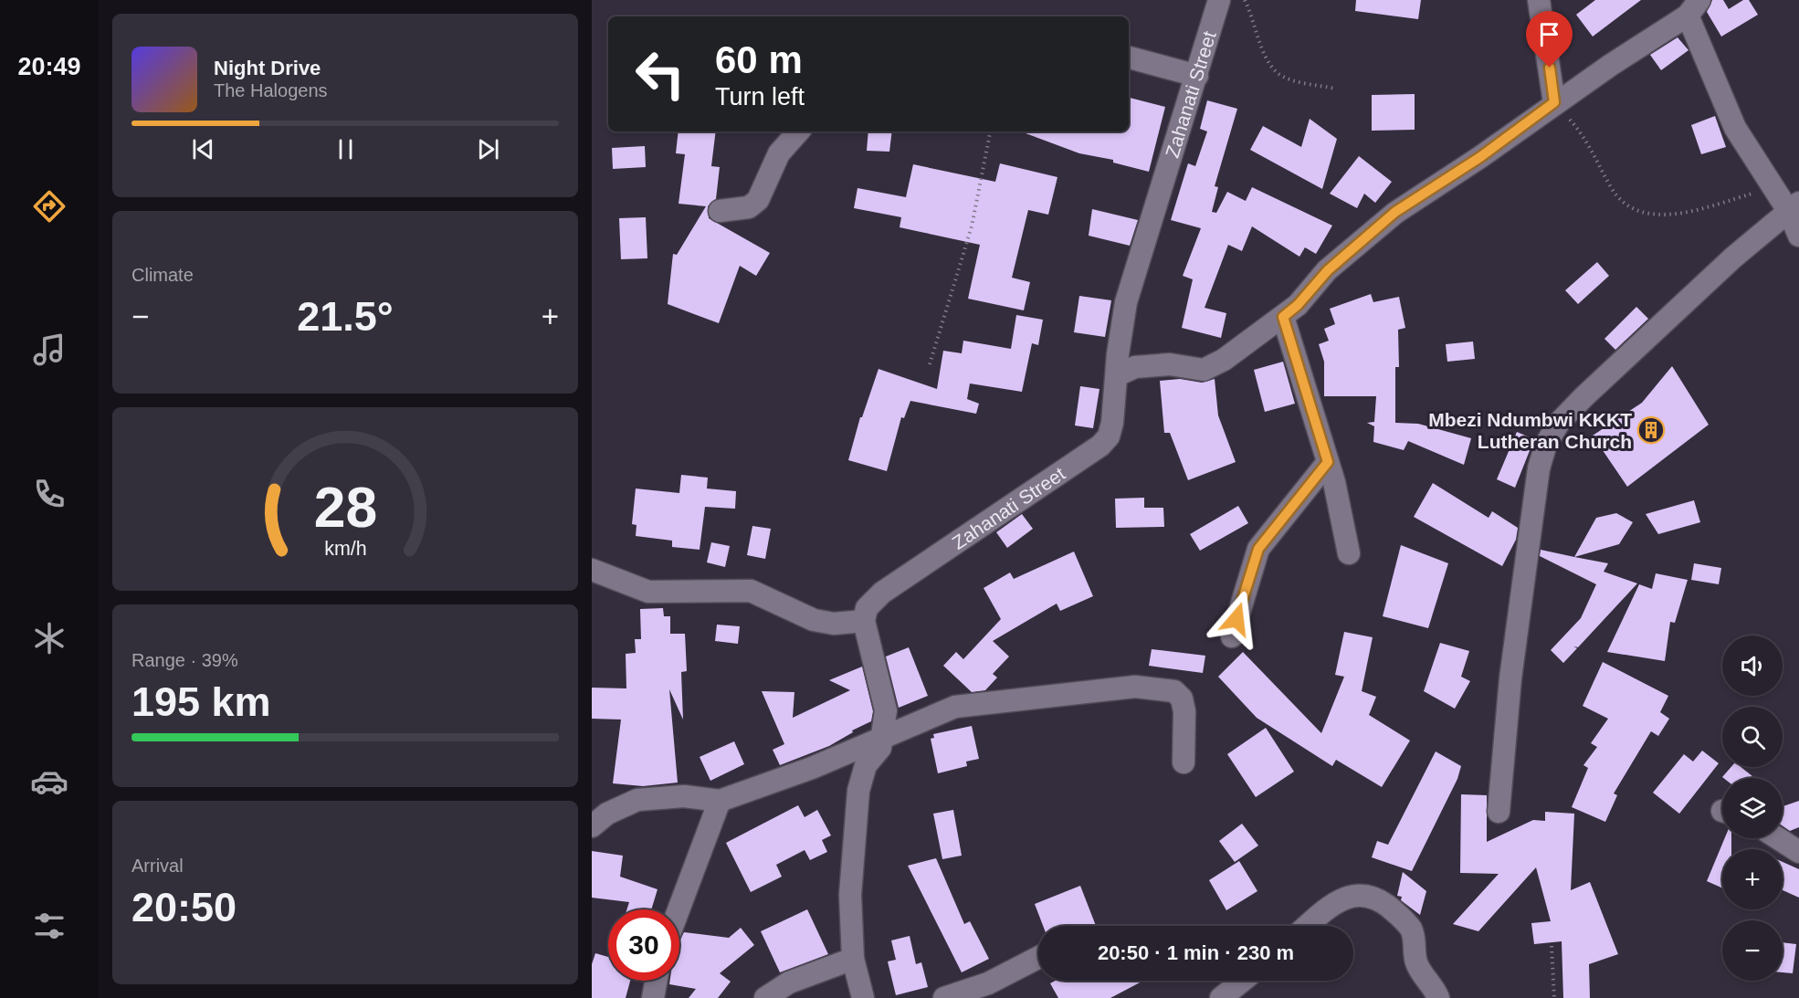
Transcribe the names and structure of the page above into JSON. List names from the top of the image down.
{
  "streets": {
    "street": ["Zahanati Street"]
  },
  "places": {
    "building": ["Mbezi Ndumbwi KKKT Lutheran Church"]
  },
  "page": {
    "tabs": "20:49",
    "turn": ["60 m", "Turn left"],
    "song": ["Night Drive", "The Halogens"],
    "tile": [
      "Climate",
      ["Range · 39%", "195 km"],
      ["Arrival", "20:50"]
    ],
    "heat": ["−", "21.5°", "+"],
    "map_buttons": ["+", "−"],
    "limit": "30",
    "trip": "20:50 · 1 min · 230 m",
    "gauge": ["28", "km/h"]
  }
}
